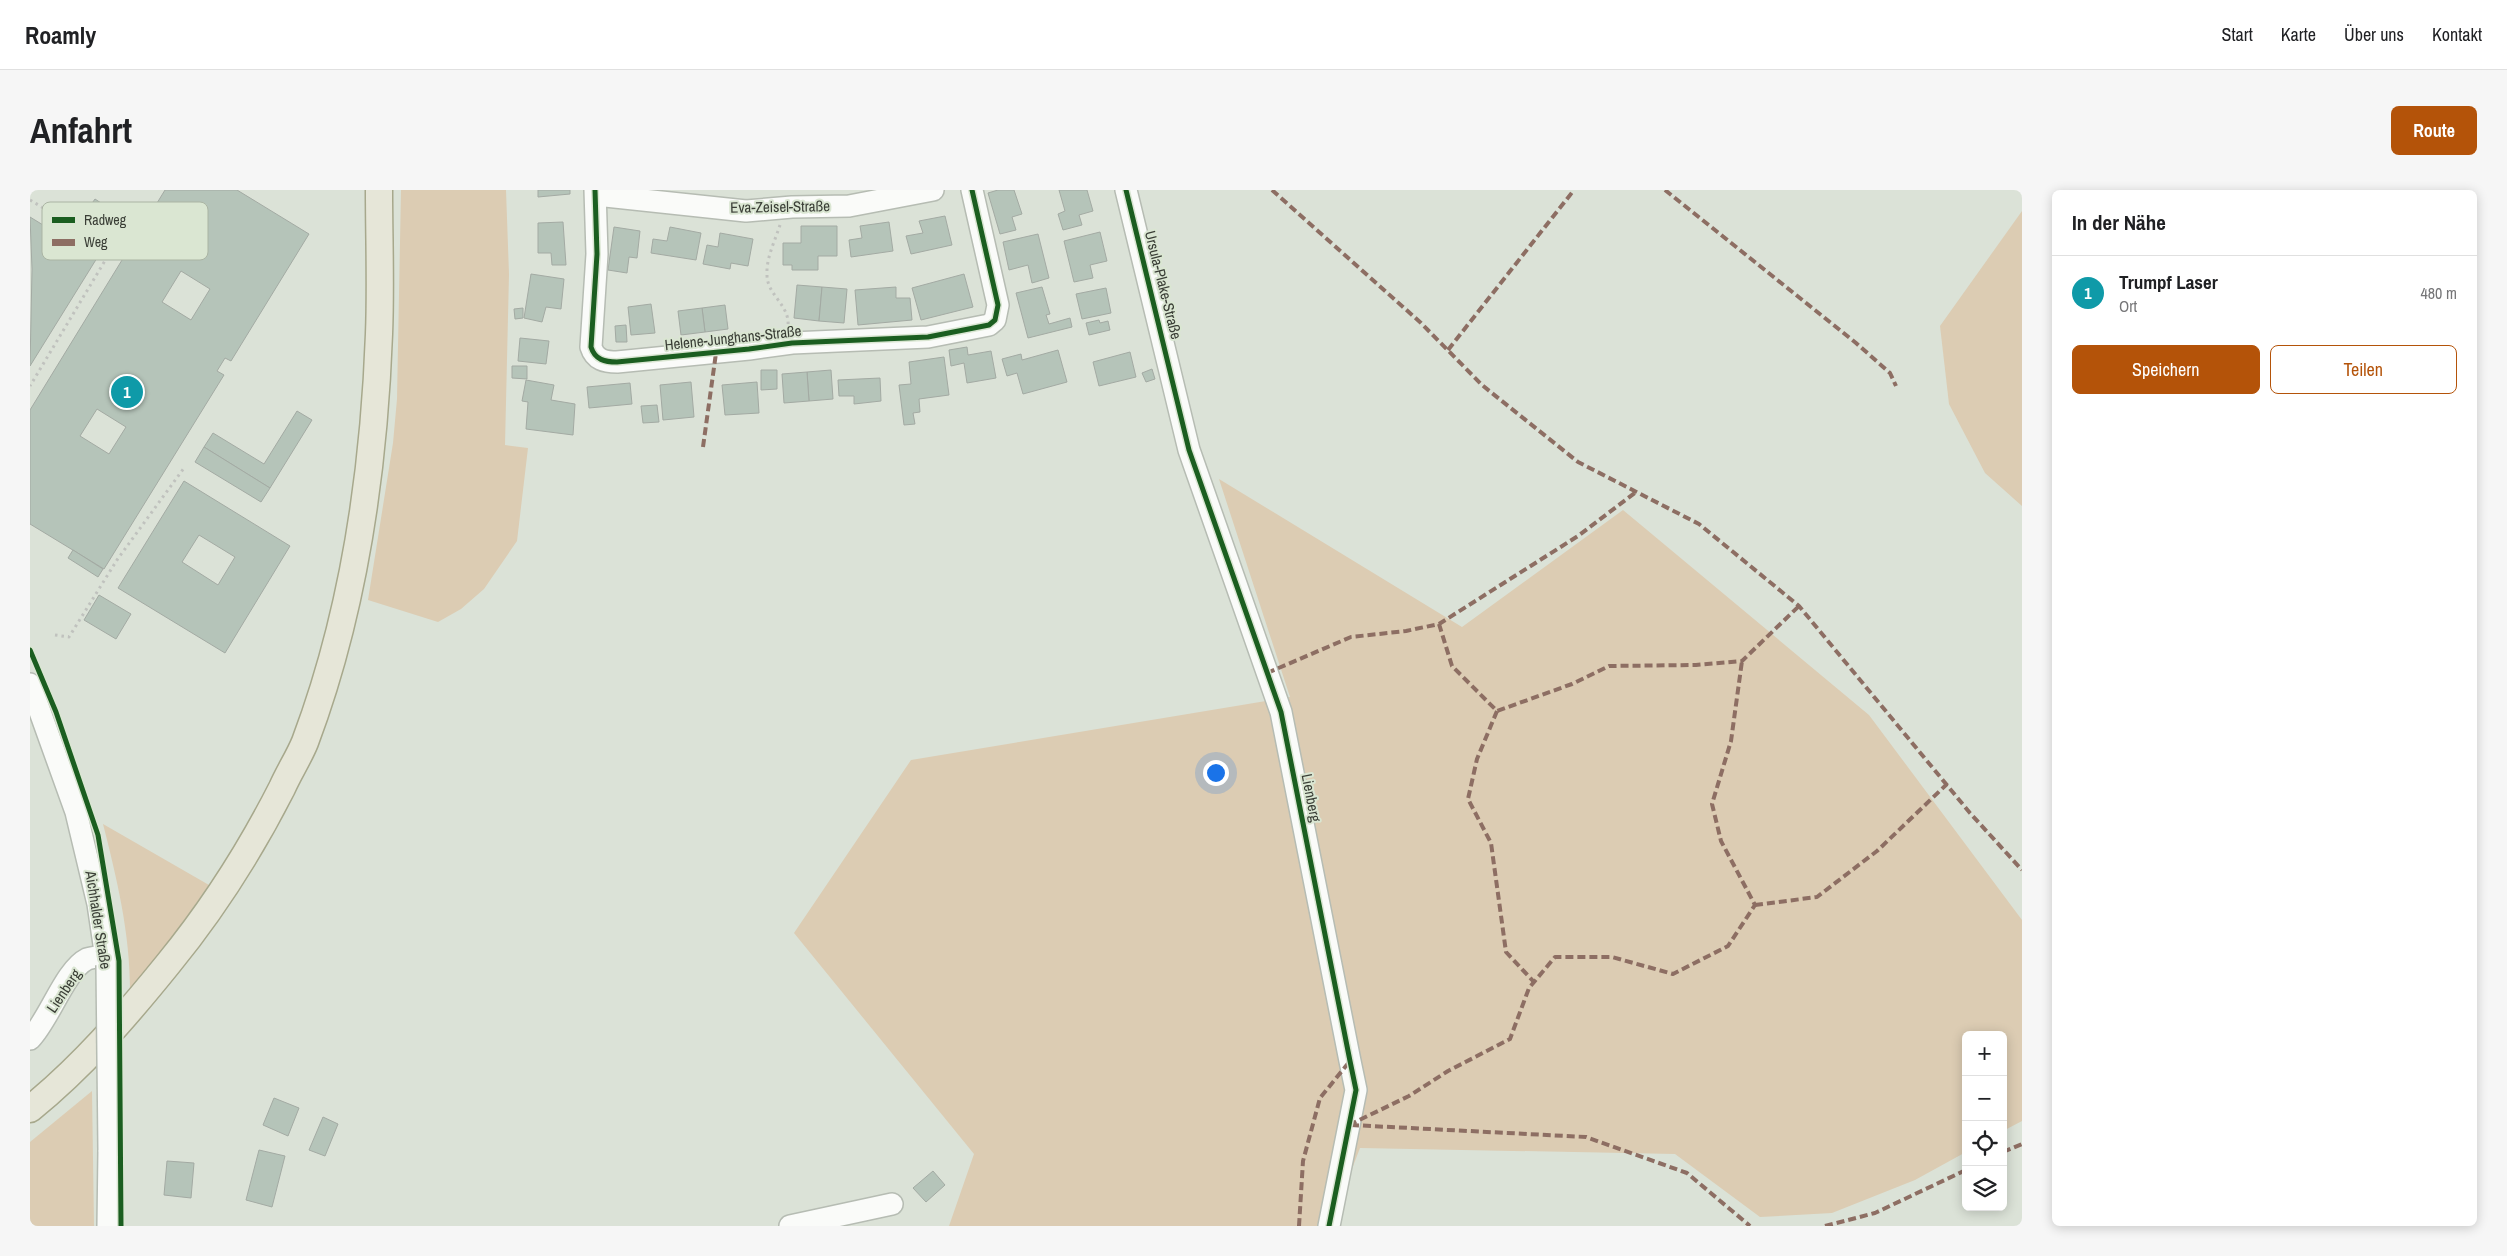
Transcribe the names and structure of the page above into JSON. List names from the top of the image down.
{
  "streets": {
    "street": [
      "Eva-Zeisel-Straße",
      "Ursula-Plake-Straße",
      "Helene-Junghans-Straße",
      "Lienberg",
      "Aichhalder Straße"
    ]
  },
  "crossings": [
    ["Eva-Zeisel-Straße", "Helene-Junghans-Straße"],
    ["Ursula-Plake-Straße", "Lienberg"],
    ["Lienberg", "Aichhalder Straße"]
  ],
  "legend": ["Radweg", "Weg"],
  "page": {
    "header": "Roamly",
    "nav": [
      "Start",
      "Karte",
      "Über uns",
      "Kontakt"
    ],
    "buttons": [
      "Route",
      ["Speichern", "Teilen"]
    ],
    "title": "Anfahrt",
    "heading": "In der Nähe",
    "list": [
      {
        "mark": "1",
        "name": "Trumpf Laser",
        "note": "Ort",
        "value": "480 m"
      }
    ],
    "pins": "1",
    "map_buttons": ["+", "−"]
  }
}
